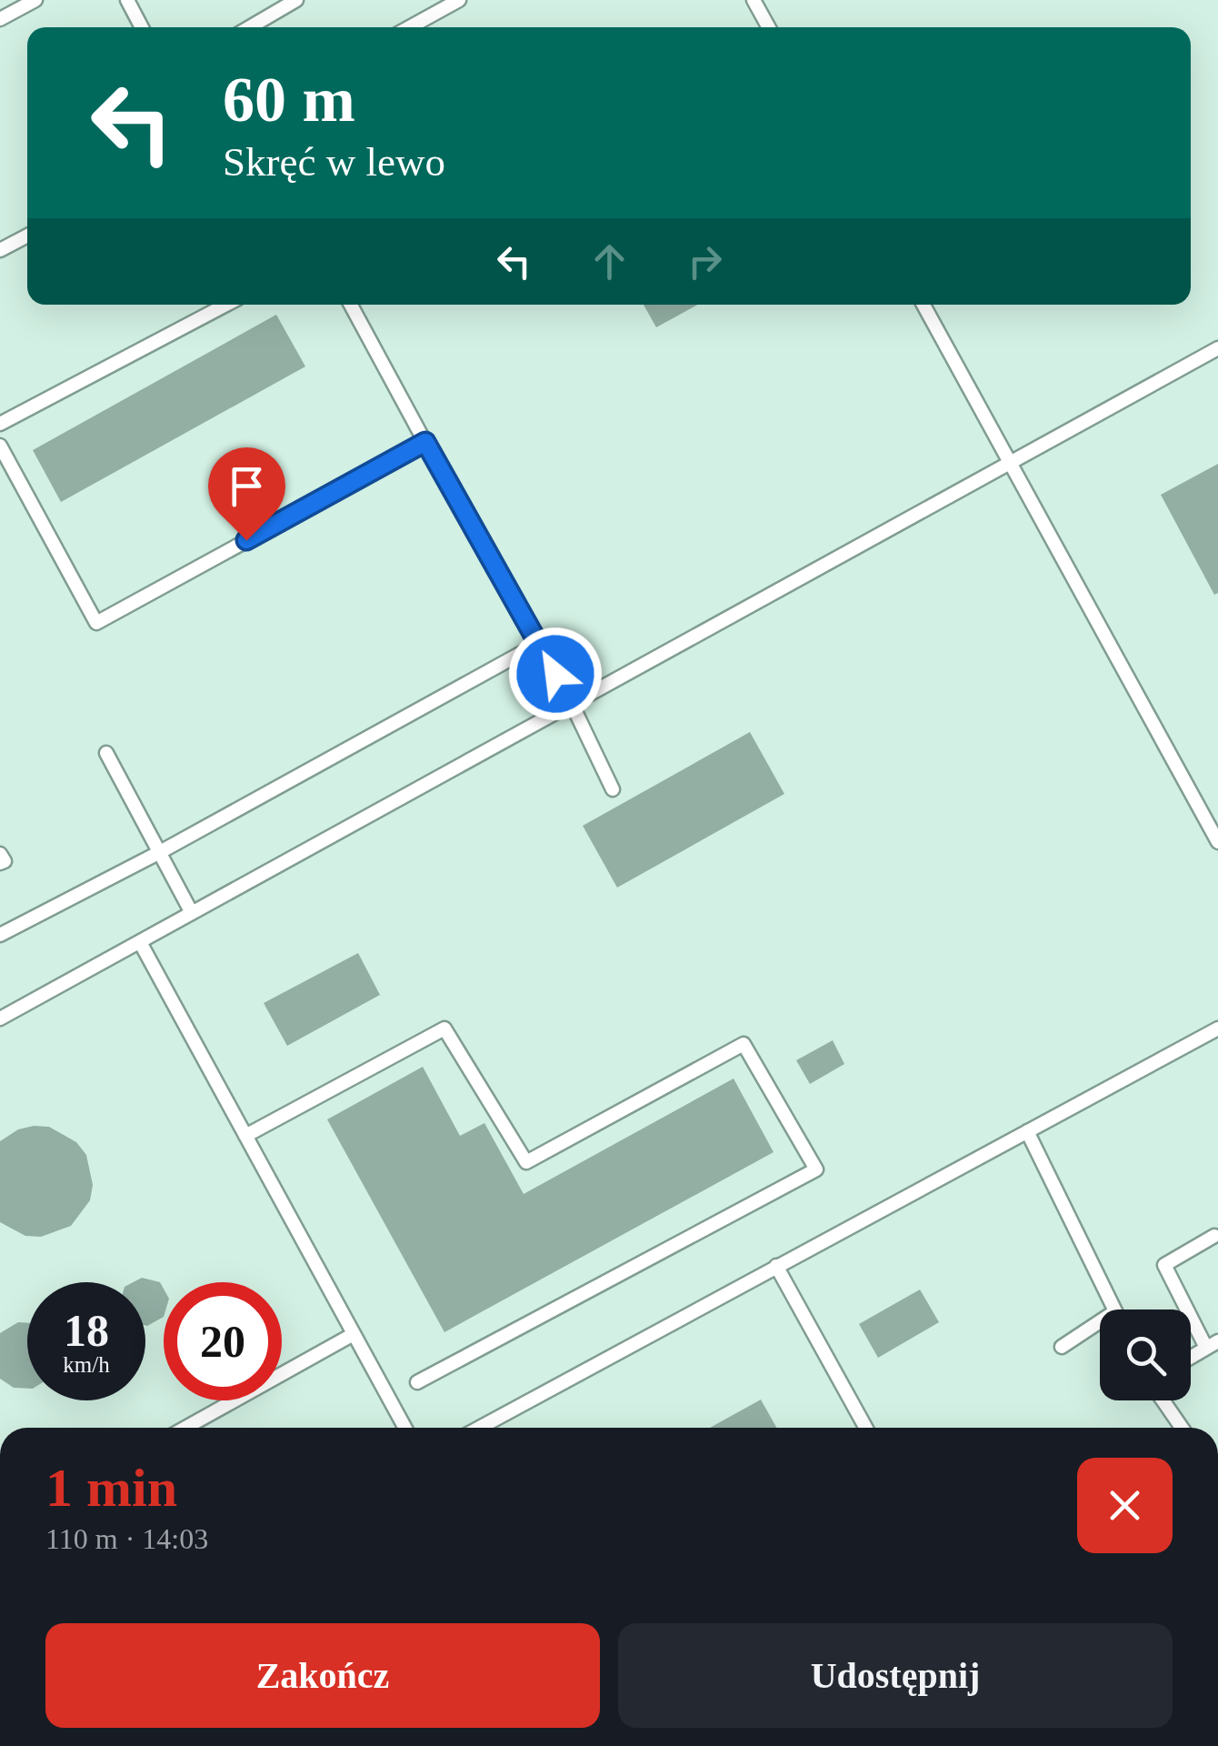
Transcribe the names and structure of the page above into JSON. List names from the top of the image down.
{
  "page": {
    "turn": ["60 m", "Skręć w lewo"],
    "speed": "18 km/h",
    "limit": "20",
    "heading": ["1 min", "110 m · 14:03"],
    "buttons": ["Zakończ", "Udostępnij"]
  }
}
